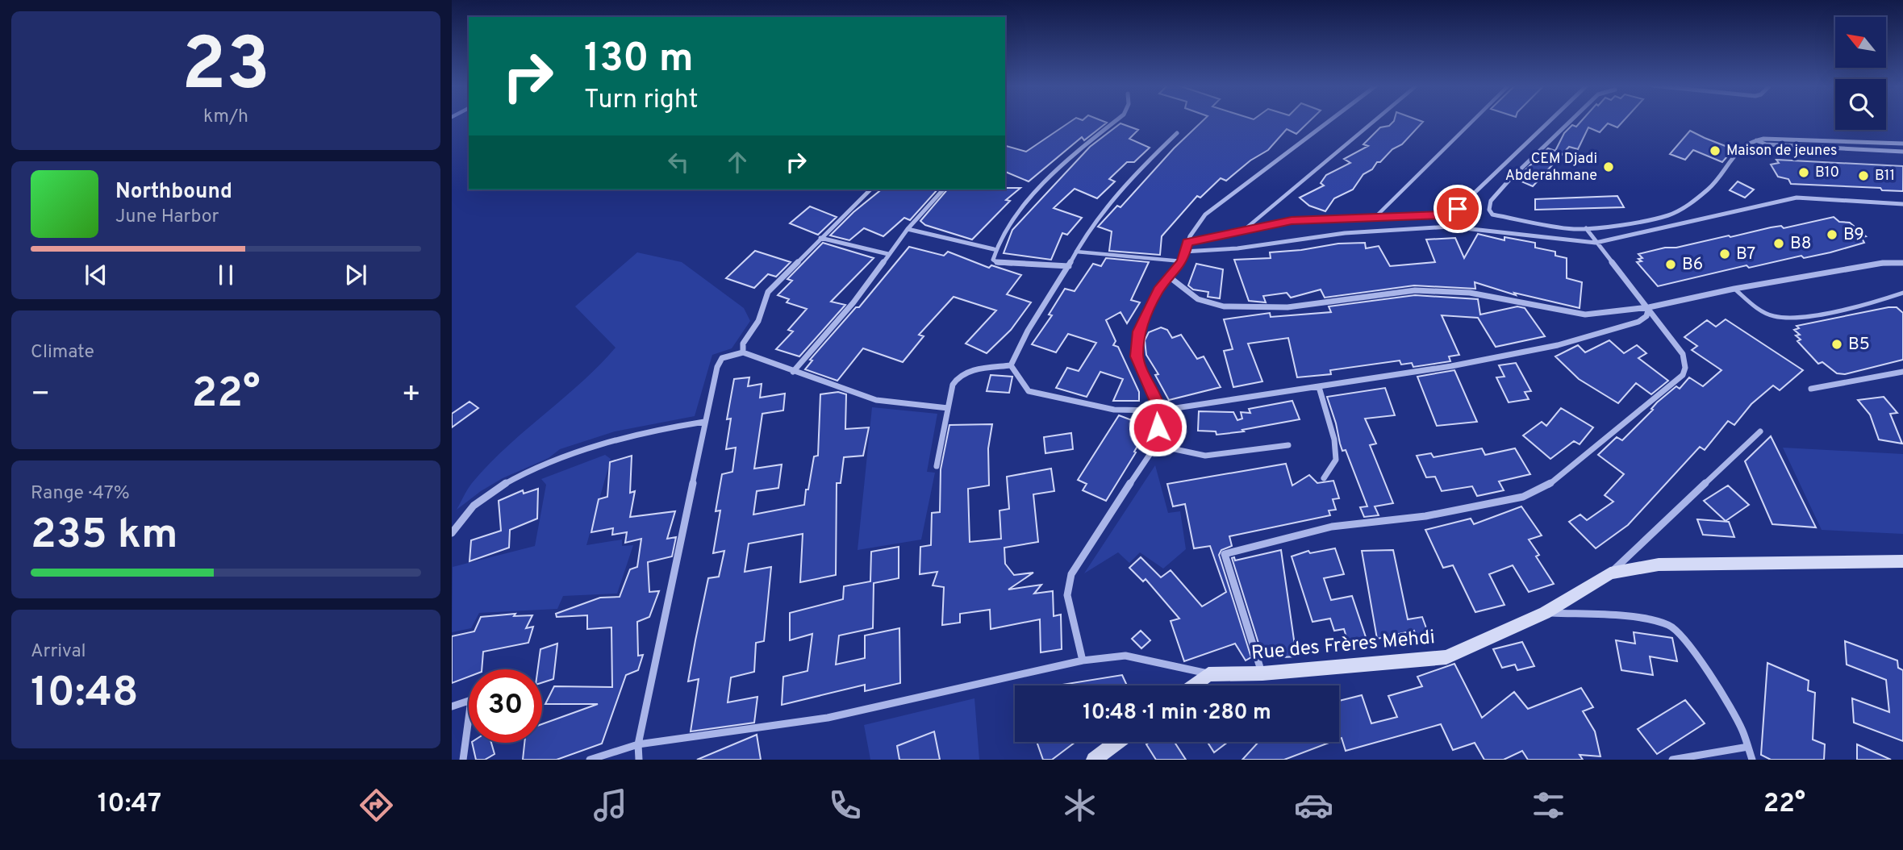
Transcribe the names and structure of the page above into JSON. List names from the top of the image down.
{
  "streets": {
    "main road": ["Rue des Frères Mehdi"]
  },
  "places": [
    "Maison de jeunes",
    "CEM Djadi Abderahmane",
    "B10",
    "B11",
    "B9",
    "B8",
    "B7",
    "B6",
    "B5"
  ],
  "north": "top left",
  "page": {
    "tile": [
      ["23", "km/h"],
      "Climate",
      ["Range · 47%", "235 km"],
      ["Arrival", "10:48"]
    ],
    "turn": ["130 m", "Turn right"],
    "song": ["Northbound", "June Harbor"],
    "heat": ["−", "22°", "+"],
    "limit": "30",
    "trip": "10:48 · 1 min · 280 m",
    "tabs": ["10:47", "22°"]
  }
}
